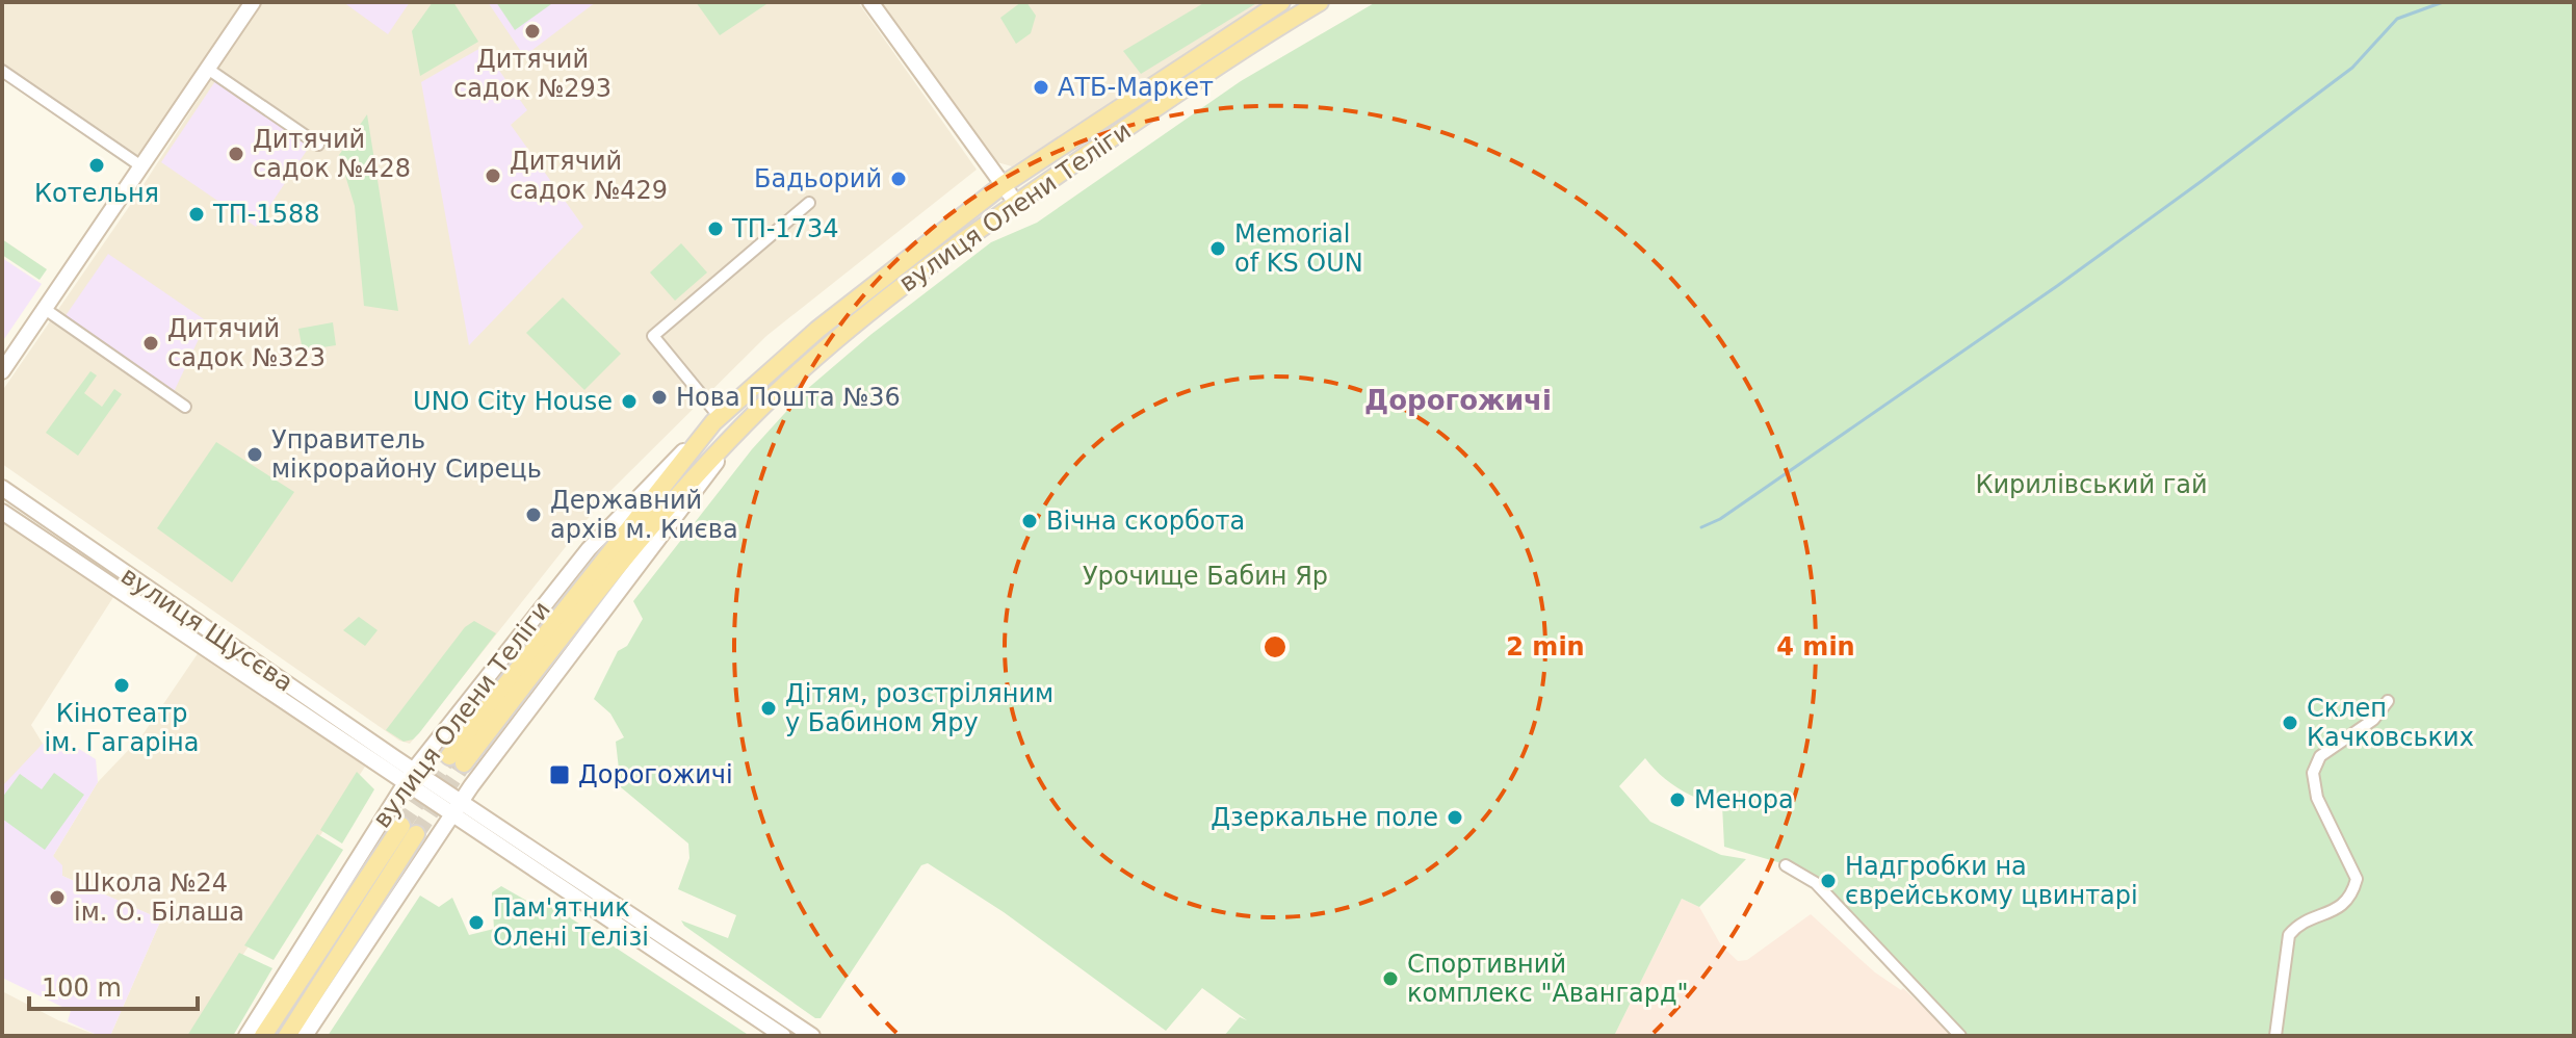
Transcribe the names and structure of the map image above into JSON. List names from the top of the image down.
{
  "streets": {
    "main road": ["вулиця Олени Теліги", "вулиця Щусєва"]
  },
  "crossings": [
    ["вулиця Олени Теліги", "вулиця Щусєва"]
  ],
  "districts": ["Дорогожичі"],
  "parks": ["Кирилівський гай", "Урочище Бабин Яр"],
  "places": {
    "other": [
      "Дитячий садок №293",
      "АТБ-Маркет",
      "Дитячий садок №428",
      "Котельня",
      "Дитячий садок №429",
      "Бадьорий",
      "ТП-1588",
      "ТП-1734",
      "Memorial of KS OUN",
      "Дитячий садок №323",
      "Нова Пошта №36",
      "UNO City House",
      "Управитель мікрорайону Сирець",
      "Державний архів м. Києва",
      "Вічна скорбота",
      "Кінотеатр ім. Гагаріна",
      "Дітям, розстріляним у Бабином Яру",
      "Склеп Качковських",
      "Менора",
      "Дзеркальне поле",
      "Надгробки на єврейському цвинтарі",
      "Школа №24 ім. О. Білаша",
      "Пам'ятник Олені Телізі",
      "Спортивний комплекс \"Авангард\""
    ],
    "transit": ["Дорогожичі"]
  },
  "scale_bar": "100 m",
  "rings": ["2 min", "4 min"]
}
